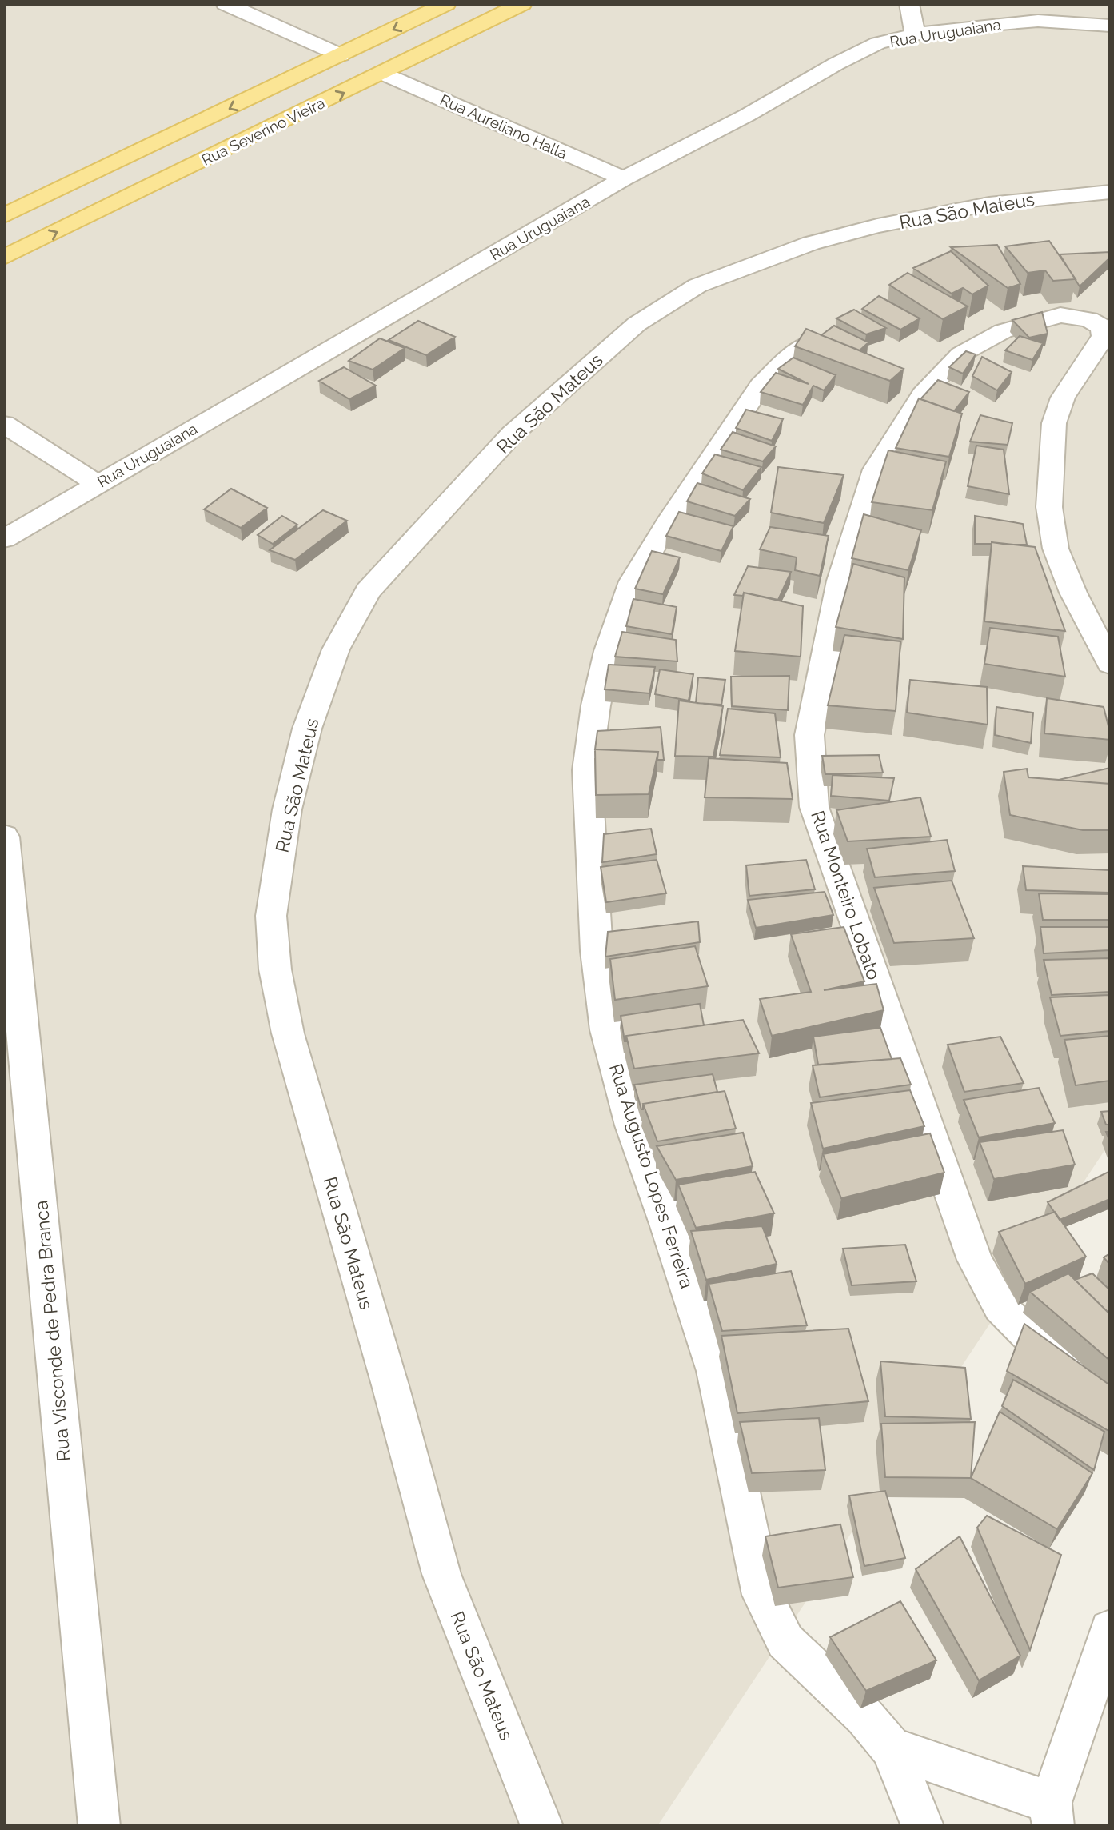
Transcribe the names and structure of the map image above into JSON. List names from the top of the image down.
{
  "streets": {
    "main road": ["Rua Severino Vieira"],
    "street": [
      "Rua Uruguaiana",
      "Rua Aureliano Halla",
      "Rua São Mateus",
      "Rua Monteiro Lobato",
      "Rua Augusto Lopes Ferreira",
      "Rua Visconde de Pedra Branca"
    ]
  },
  "crossings": [
    ["Rua Uruguaiana", "Rua Aureliano Halla"],
    ["Rua Aureliano Halla", "Rua Severino Vieira"]
  ]
}
